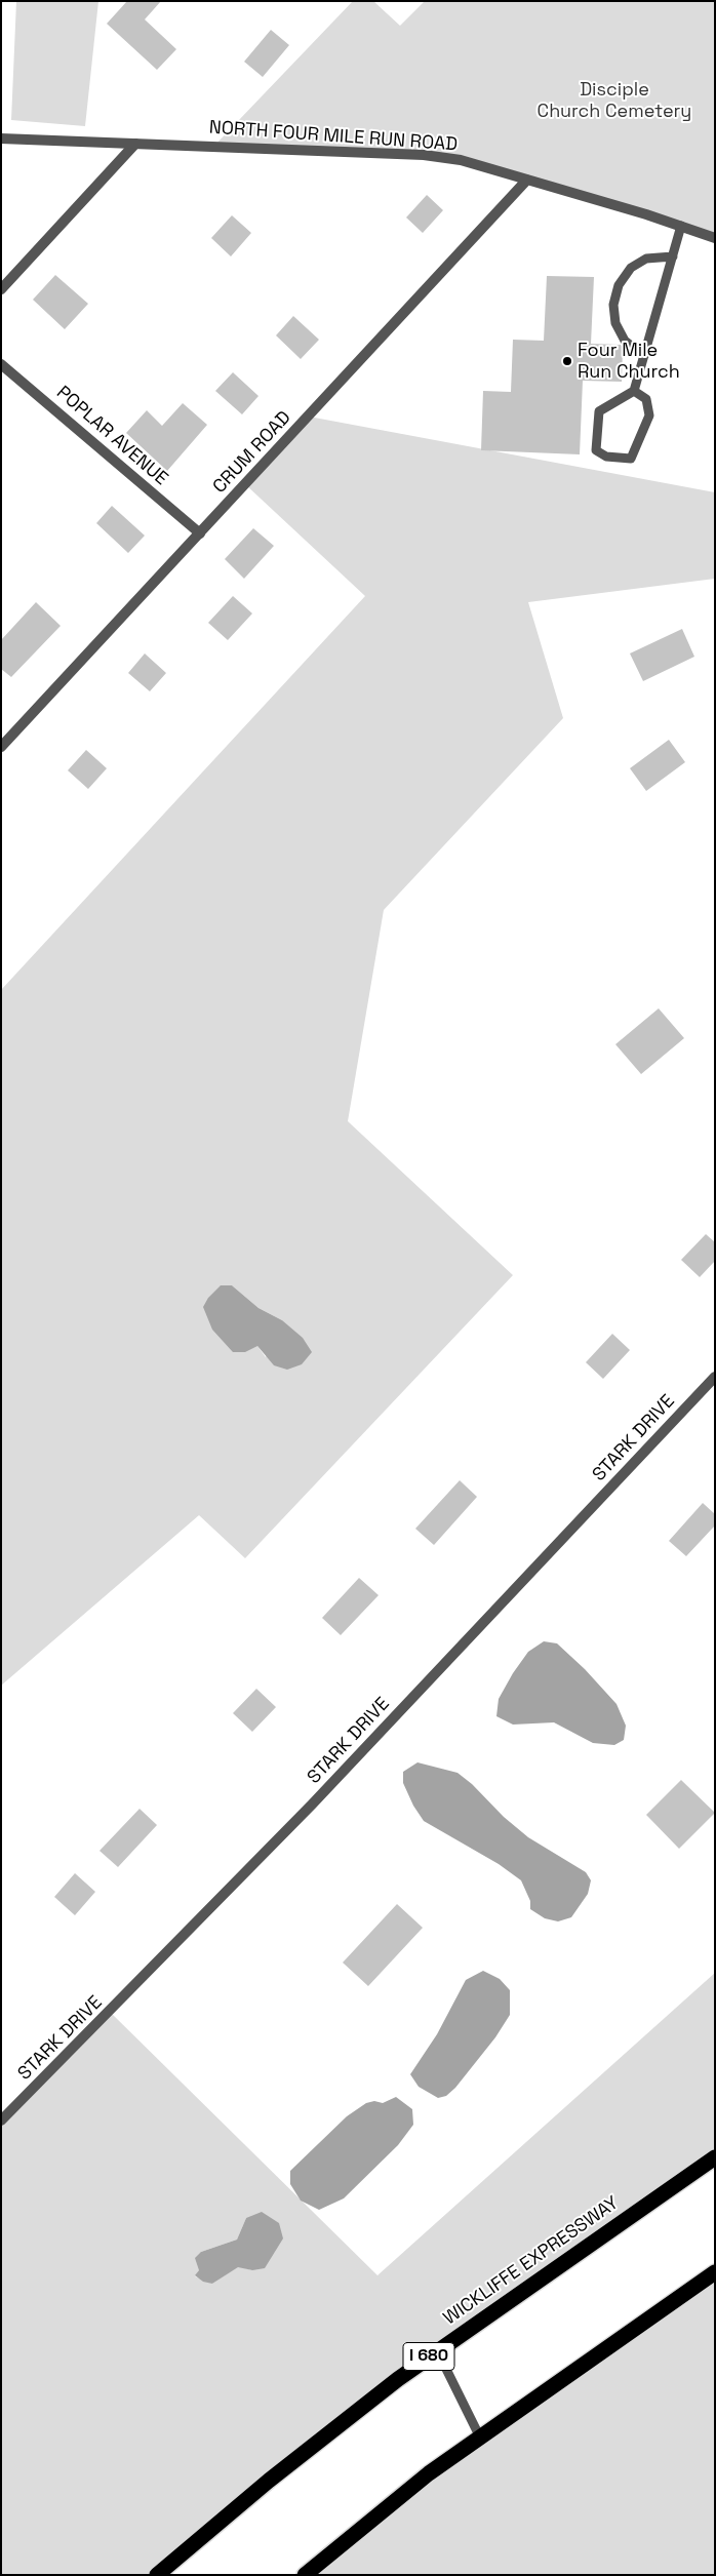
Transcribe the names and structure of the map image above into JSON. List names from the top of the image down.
{
  "streets": {
    "highway": ["WICKLIFFE EXPRESSWAY", "I 680"],
    "street": [
      "NORTH FOUR MILE RUN ROAD",
      "POPLAR AVENUE",
      "CRUM ROAD",
      "STARK DRIVE"
    ]
  },
  "crossings": [
    ["NORTH FOUR MILE RUN ROAD", "CRUM ROAD"],
    ["POPLAR AVENUE", "CRUM ROAD"]
  ],
  "parks": ["Disciple Church Cemetery"],
  "places": ["Four Mile Run Church"]
}
